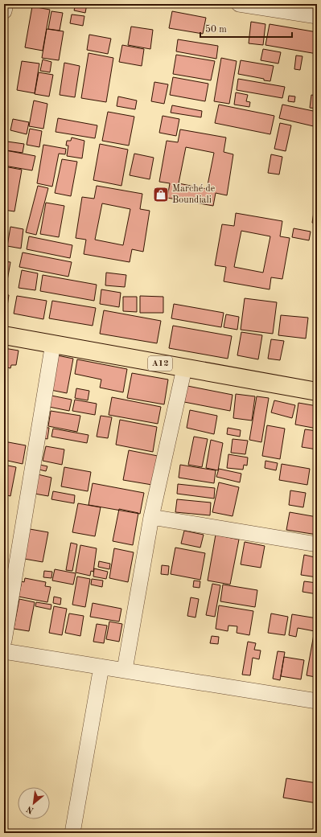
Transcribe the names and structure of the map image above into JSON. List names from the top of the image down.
{
  "streets": {
    "main road": ["A12"]
  },
  "places": {
    "shop": ["Marché de Boundiali"]
  },
  "scale_bar": "50 m",
  "north": "bottom left"
}
